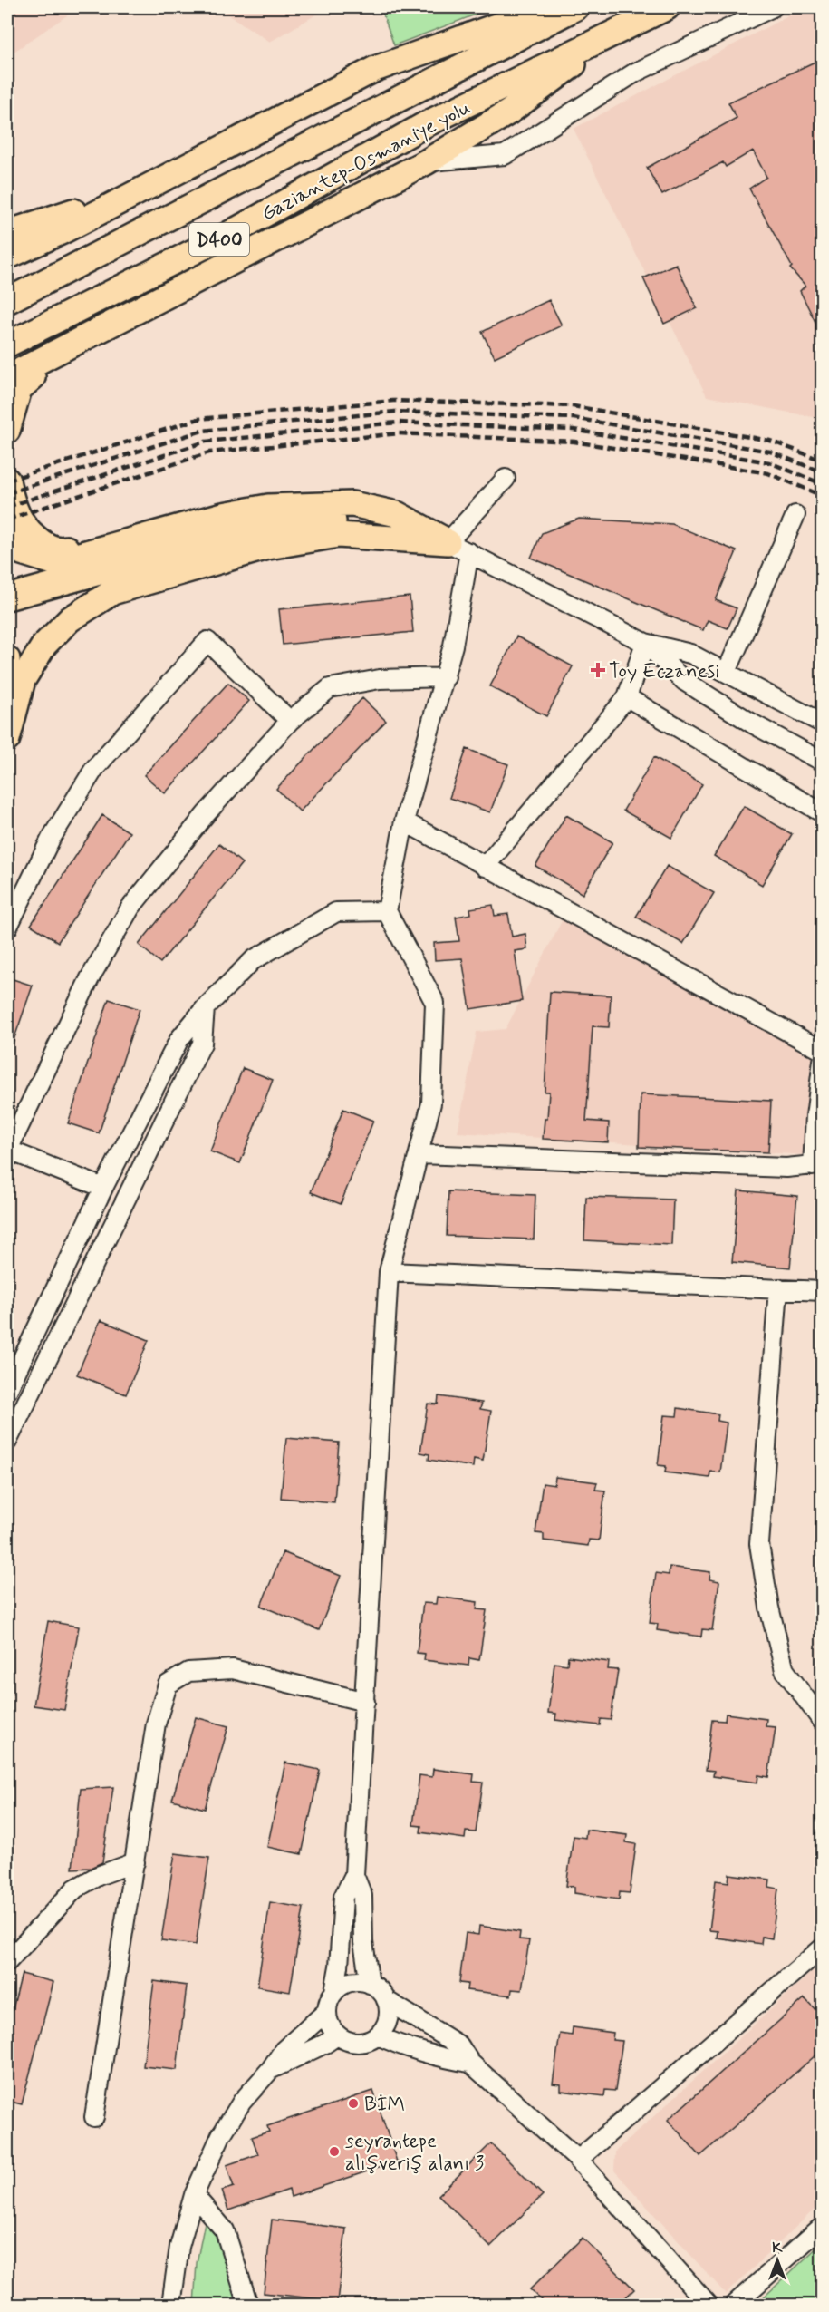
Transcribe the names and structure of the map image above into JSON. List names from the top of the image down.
{
  "streets": {
    "highway": ["Gaziantep-Osmaniye yolu", "D400"]
  },
  "places": {
    "health": ["Toy Eczanesi"],
    "other": ["BİM", "seyrantepe alışveriş alanı 3"]
  },
  "north": "top"
}
